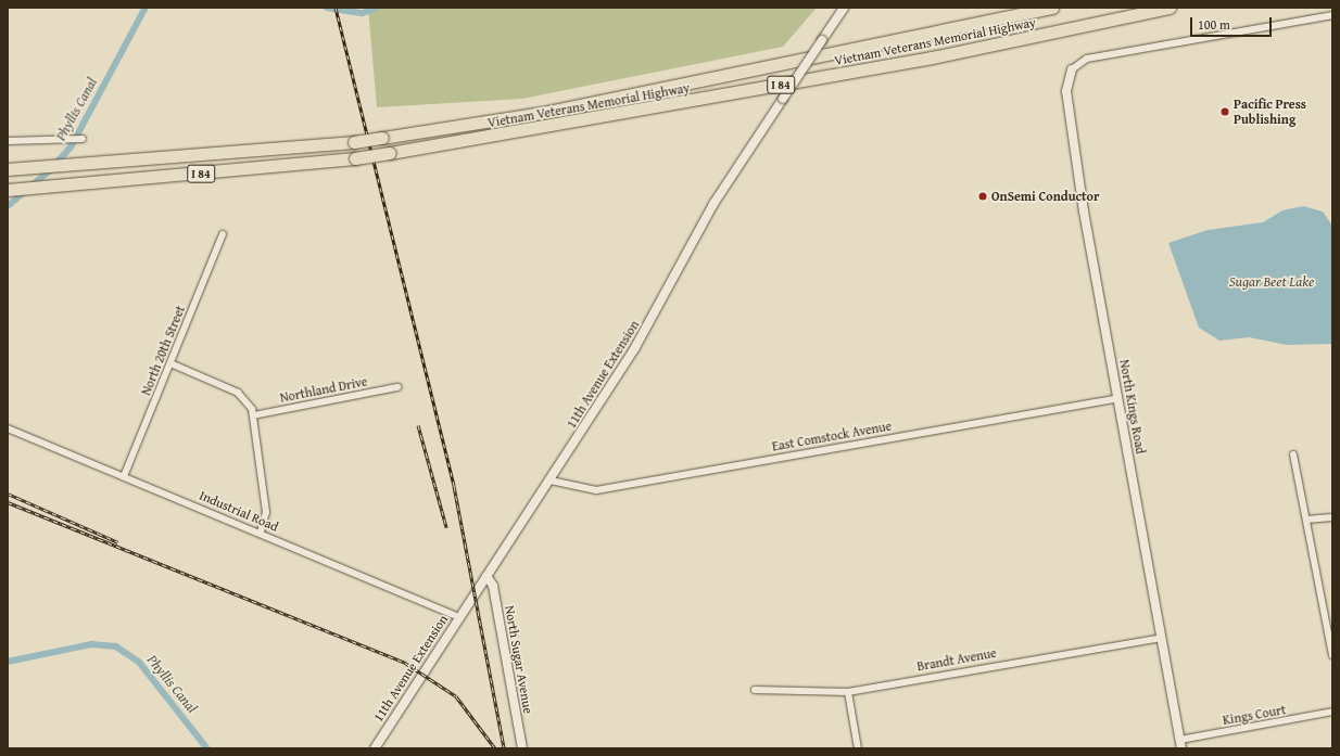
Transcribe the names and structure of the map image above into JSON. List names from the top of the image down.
{
  "streets": {
    "highway": ["Vietnam Veterans Memorial Highway", "I 84"],
    "street": [
      "North 20th Street",
      "11th Avenue Extension",
      "Northland Drive",
      "North Kings Road",
      "East Comstock Avenue",
      "Industrial Road",
      "North Sugar Avenue",
      "Brandt Avenue",
      "Kings Court"
    ]
  },
  "crossings": [
    ["North 20th Street", "Industrial Road"],
    ["11th Avenue Extension", "East Comstock Avenue"],
    ["11th Avenue Extension", "Industrial Road"],
    ["11th Avenue Extension", "North Sugar Avenue"],
    ["North Kings Road", "East Comstock Avenue"],
    ["North Kings Road", "Brandt Avenue"],
    ["North Kings Road", "Kings Court"]
  ],
  "water": ["Phyllis Canal", "Sugar Beet Lake"],
  "places": ["Pacific Press Publishing", "OnSemi Conductor"],
  "scale_bar": "100 m"
}
